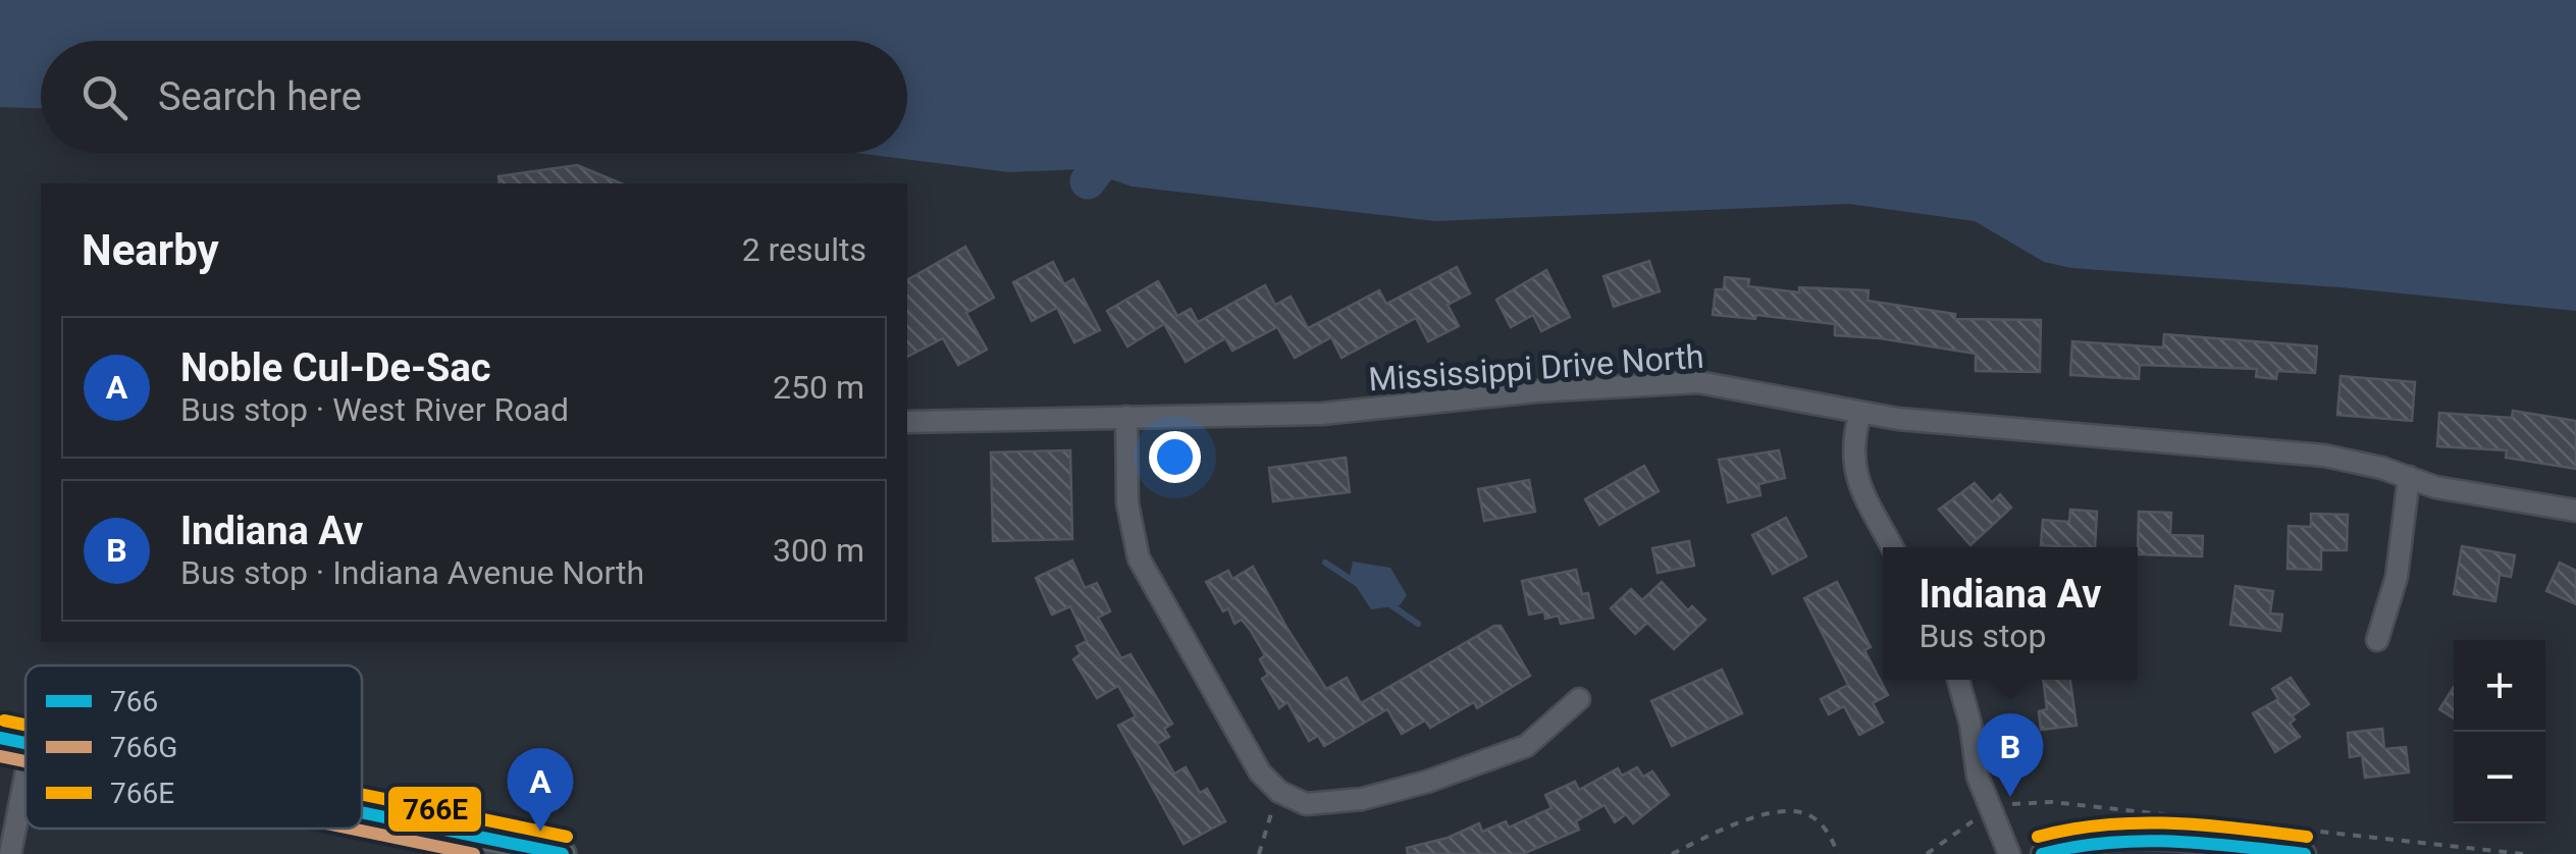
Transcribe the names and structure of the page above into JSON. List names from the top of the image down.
{
  "streets": {
    "street": ["Mississippi Drive North"]
  },
  "lines": ["transit line 766E", "transit line 766", "transit line 766G"],
  "legend": ["766", "766G", "766E"],
  "page": {
    "search": "Search here",
    "heading": ["Nearby", "2 results"],
    "list": [
      {
        "mark": "A",
        "name": "Noble Cul-De-Sac",
        "note": "Bus stop · West River Road",
        "value": "250 m"
      },
      {
        "mark": "B",
        "name": "Indiana Av",
        "note": "Bus stop · Indiana Avenue North",
        "value": "300 m"
      }
    ],
    "popup": ["Indiana Av", "Bus stop"],
    "map_buttons": ["+", "−"],
    "pins": ["B", "A"]
  }
}
